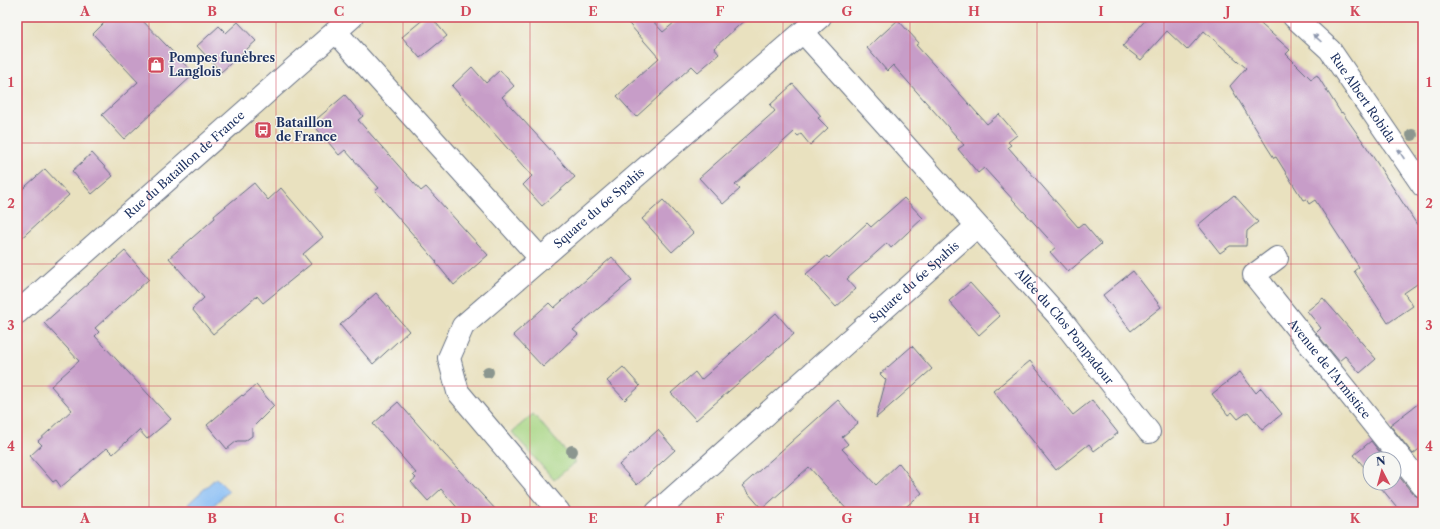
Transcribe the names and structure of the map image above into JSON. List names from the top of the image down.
{
  "streets": {
    "street": [
      "Rue Albert Robida",
      "Rue du Bataillon de France",
      "Square du 6e Spahis",
      "Allée du Clos Pompadour",
      "Avenue de l'Armistice"
    ]
  },
  "crossings": [
    ["Square du 6e Spahis", "Allée du Clos Pompadour"]
  ],
  "one_way": ["Rue Albert Robida"],
  "places": {
    "shop": ["Pompes funèbres Langlois"],
    "bus stop": ["Bataillon de France"]
  },
  "north": "top",
  "grid": {
    "columns": [
      "A",
      "B",
      "C",
      "D",
      "E",
      "F",
      "G",
      "H",
      "I",
      "J",
      "K"
    ],
    "rows": [
      "1",
      "2",
      "3",
      "4"
    ]
  }
}
